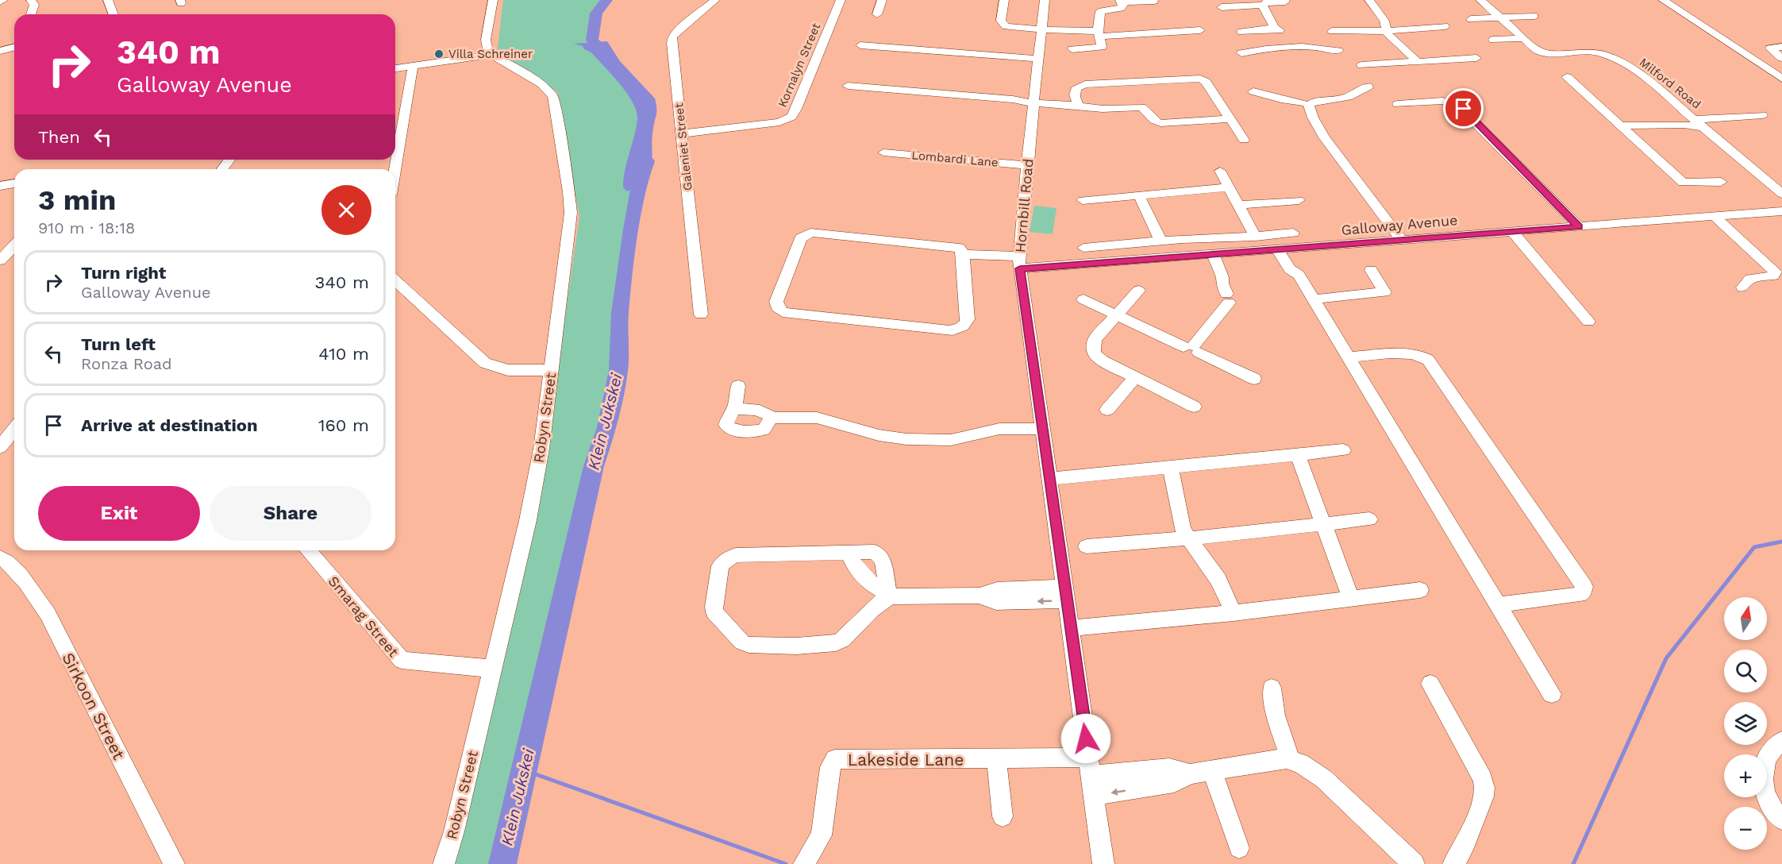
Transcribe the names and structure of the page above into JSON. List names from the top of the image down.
{
  "streets": {
    "street": [
      "Kornalyn Street",
      "Milford Road",
      "Galeniet Street",
      "Lombardi Lane",
      "Hornbill Road",
      "Galloway Avenue",
      "Robyn Street",
      "Smarag Street",
      "Sirkoon Street",
      "Lakeside Lane"
    ]
  },
  "crossings": [
    ["Kornalyn Street", "Galeniet Street"],
    ["Lombardi Lane", "Hornbill Road"],
    ["Hornbill Road", "Galloway Avenue"],
    ["Hornbill Road", "Lakeside Lane"],
    ["Robyn Street", "Smarag Street"]
  ],
  "water": ["Klein Jukskei"],
  "places": ["Villa Schreiner"],
  "north": "top",
  "page": {
    "turn": ["340 m", "Galloway Avenue"],
    "then": "Then",
    "heading": ["3 min", "910 m · 18:18"],
    "list": [
      {
        "name": "Turn right",
        "note": "Galloway Avenue",
        "value": "340 m"
      },
      {
        "name": "Turn left",
        "note": "Ronza Road",
        "value": "410 m"
      },
      {
        "name": "Arrive at destination",
        "value": "160 m"
      }
    ],
    "buttons": ["Exit", "Share"],
    "map_buttons": ["+", "−"]
  }
}
